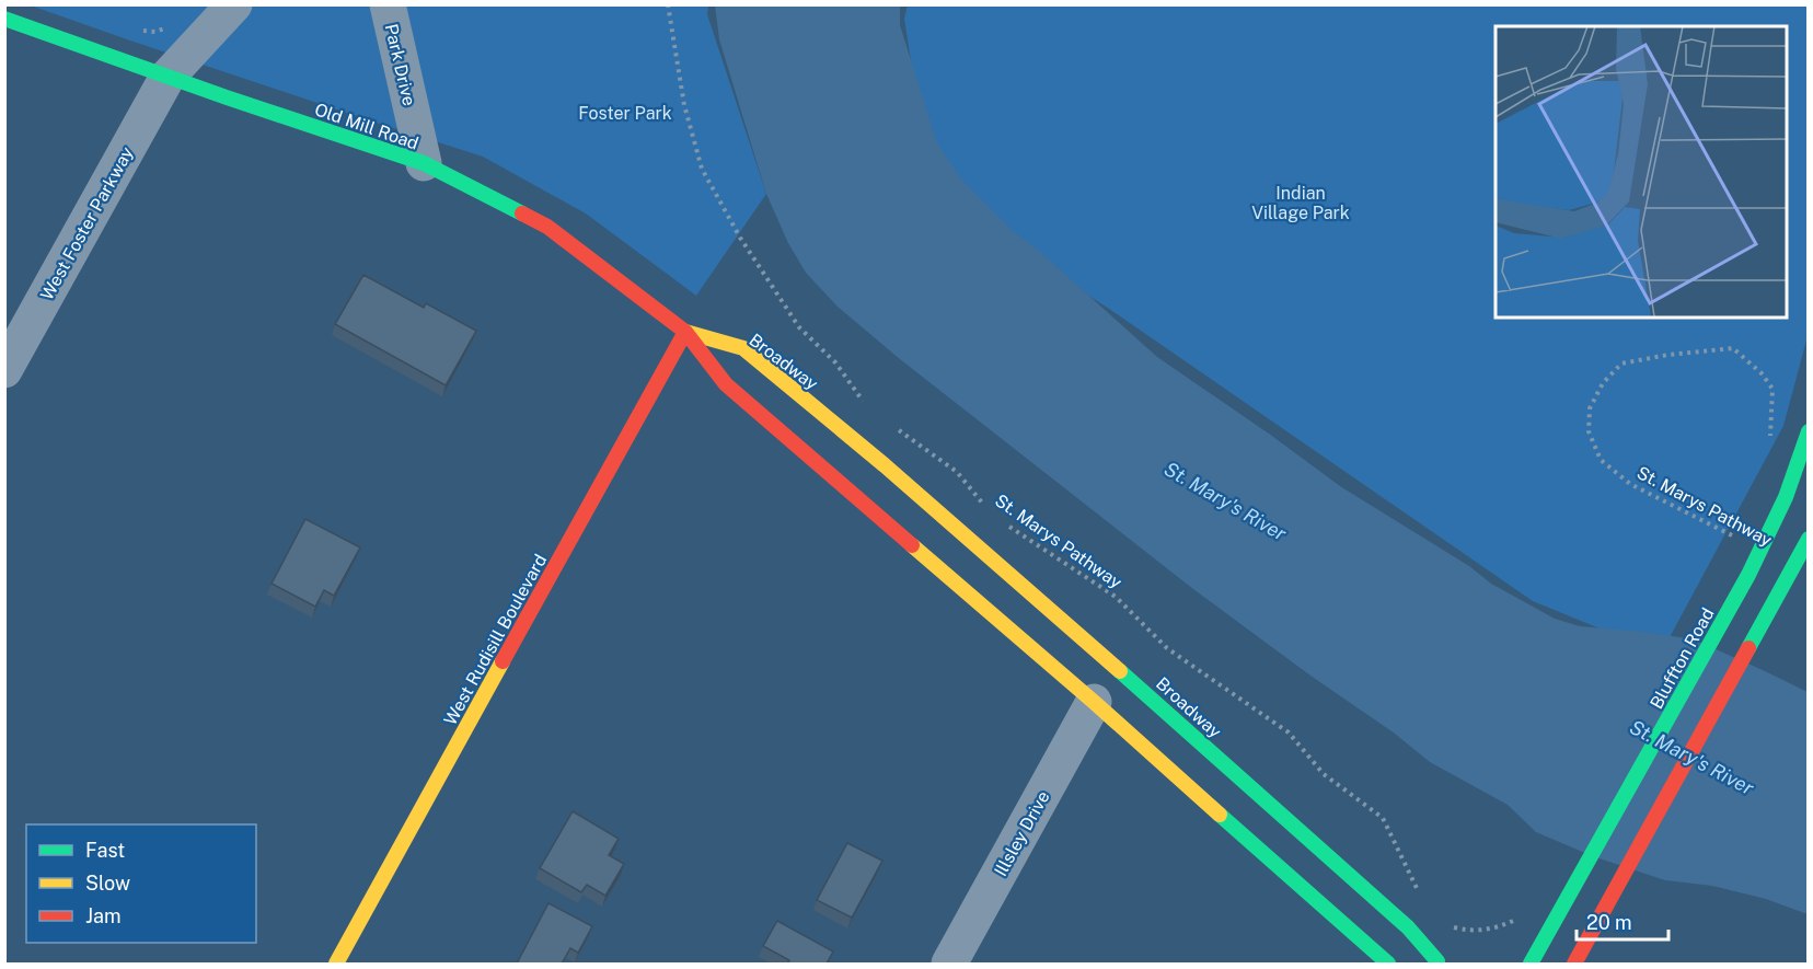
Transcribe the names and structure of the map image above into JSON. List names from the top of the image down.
{
  "streets": {
    "main road": [
      "Old Mill Road",
      "Broadway",
      "West Rudisill Boulevard",
      "Bluffton Road"
    ],
    "street": ["Park Drive", "West Foster Parkway", "Illsley Drive"],
    "path": ["St. Marys Pathway"]
  },
  "crossings": [
    ["Park Drive", "Old Mill Road"],
    ["Old Mill Road", "West Foster Parkway"],
    ["Old Mill Road", "Broadway"],
    ["Old Mill Road", "West Rudisill Boulevard"],
    ["Broadway", "West Rudisill Boulevard"]
  ],
  "water": ["St. Mary's River"],
  "parks": ["Foster Park", "Indian Village Park"],
  "legend": ["Fast", "Slow", "Jam"],
  "scale_bar": "20 m"
}
